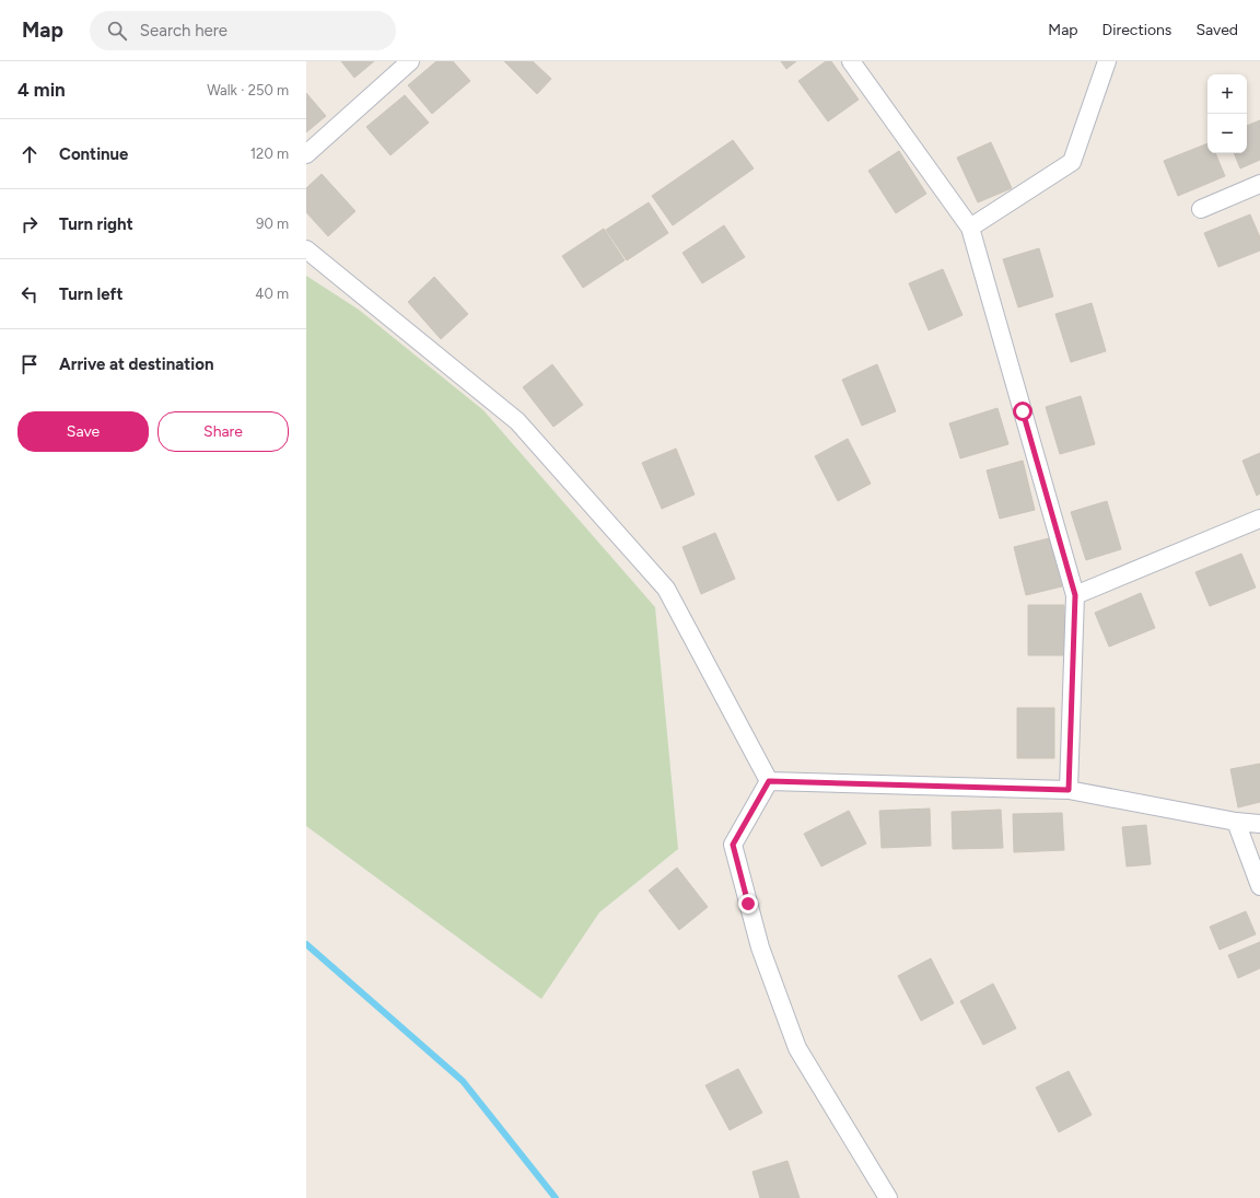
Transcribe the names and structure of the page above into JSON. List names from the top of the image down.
{
  "page": {
    "header": "Map",
    "search": "Search here",
    "nav": ["Map", "Directions", "Saved"],
    "heading": ["4 min", "Walk · 250 m"],
    "map_buttons": ["+", "−"],
    "list": [
      ["Continue", "120 m"],
      ["Turn right", "90 m"],
      ["Turn left", "40 m"],
      "Arrive at destination"
    ],
    "buttons": ["Save", "Share"]
  }
}
